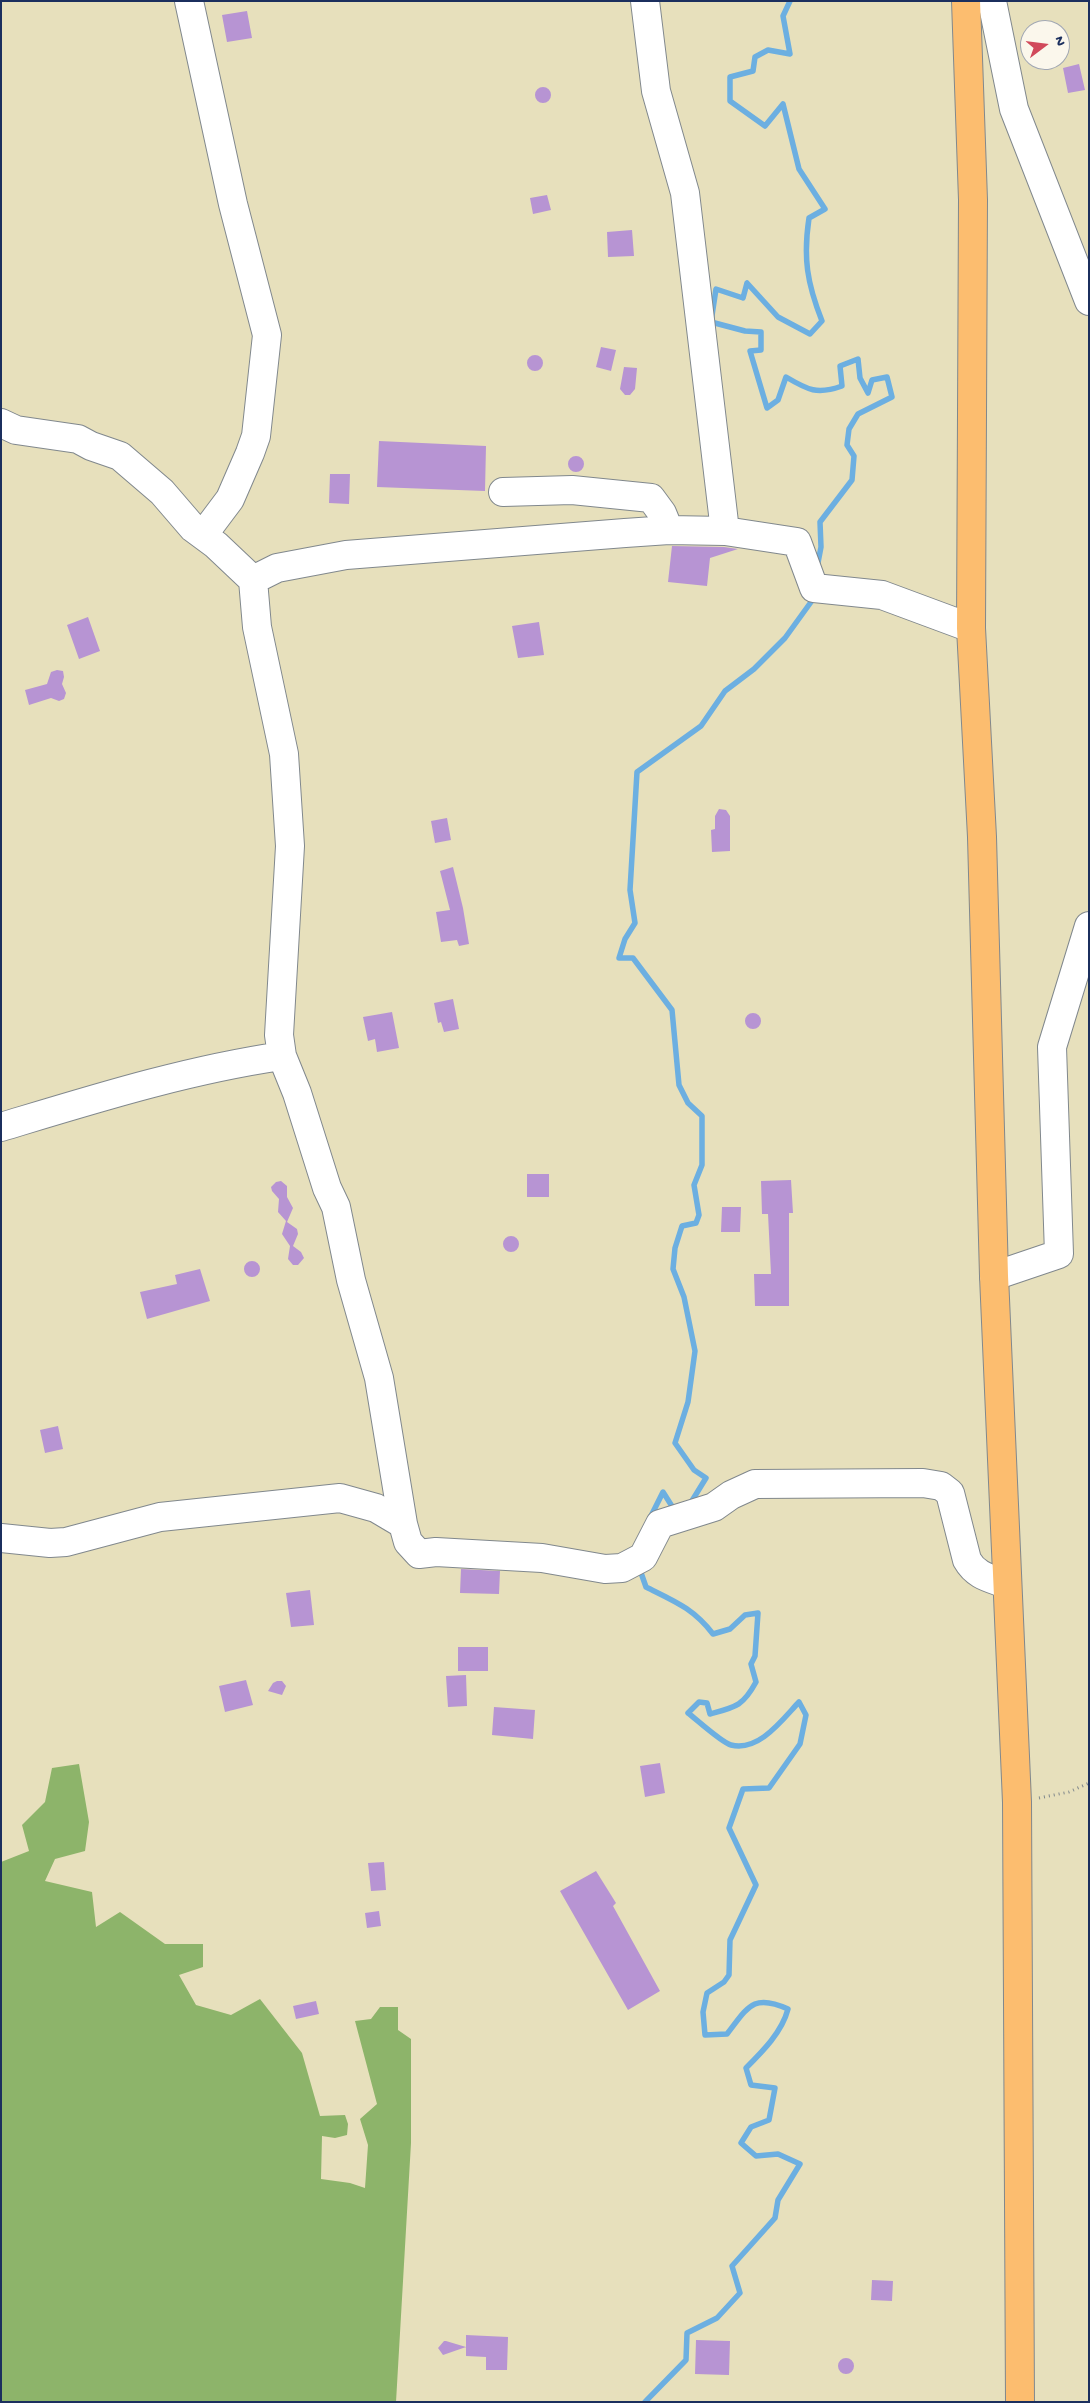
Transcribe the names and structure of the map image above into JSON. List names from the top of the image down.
{
  "north": "right"
}
